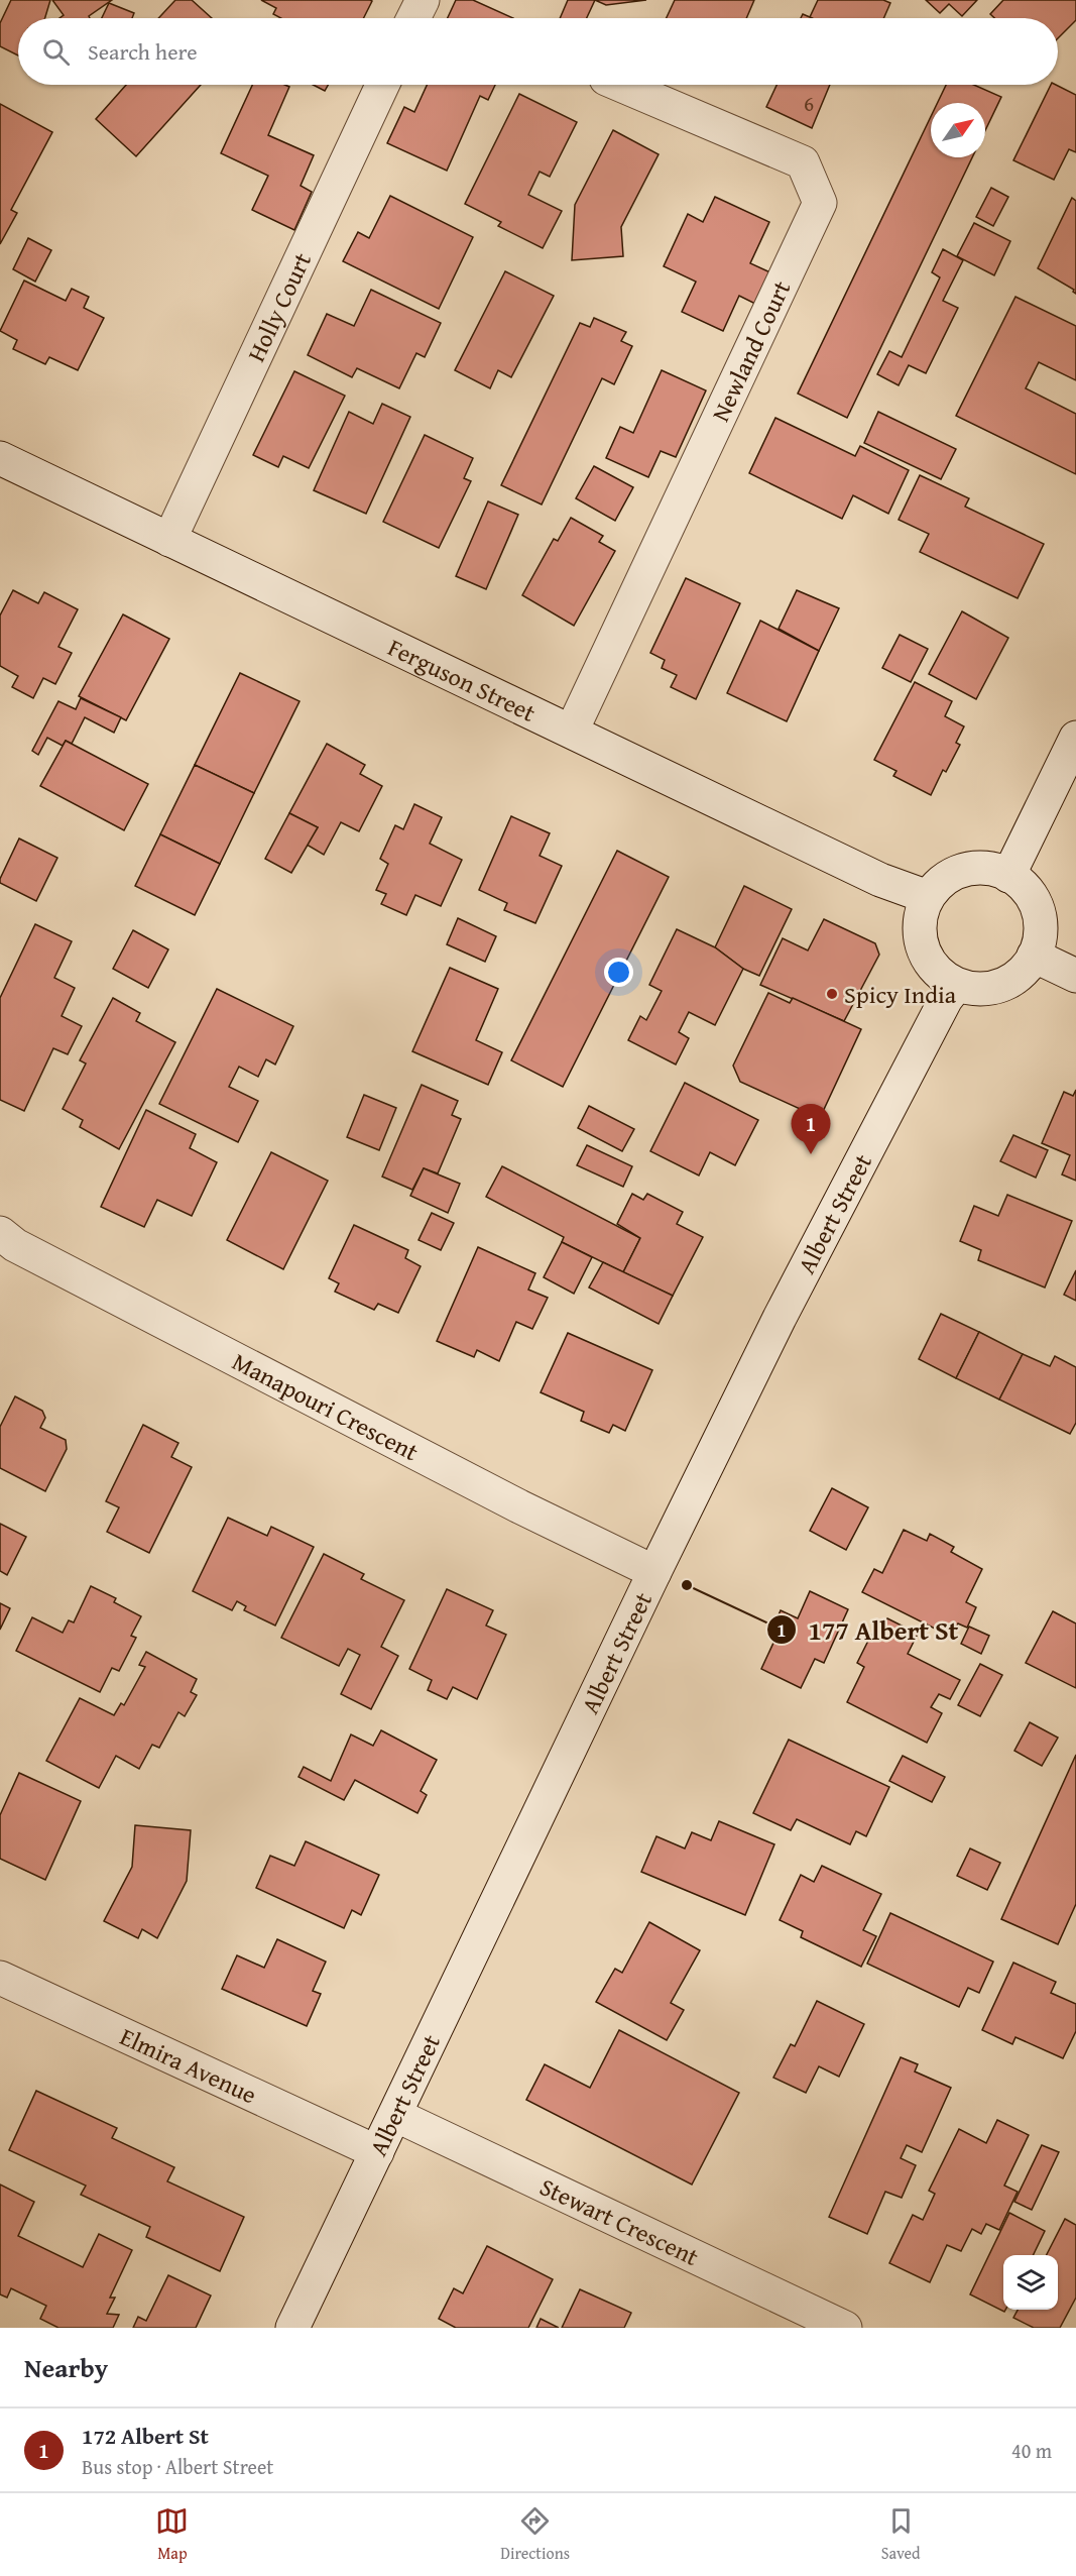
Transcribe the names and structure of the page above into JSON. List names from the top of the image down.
{
  "streets": {
    "street": [
      "Holly Court",
      "Newland Court",
      "Ferguson Street",
      "Albert Street",
      "Manapouri Crescent",
      "Elmira Avenue",
      "Stewart Crescent"
    ]
  },
  "crossings": [
    ["Holly Court", "Ferguson Street"],
    ["Newland Court", "Ferguson Street"],
    ["Ferguson Street", "Albert Street"],
    ["Albert Street", "Manapouri Crescent"],
    ["Albert Street", "Elmira Avenue"],
    ["Albert Street", "Stewart Crescent"]
  ],
  "places": ["Spicy India", "177 Albert St"],
  "house_numbers": ["6"],
  "north": "top right",
  "page": {
    "search": "Search here",
    "pins": "1",
    "heading": "Nearby",
    "list": [
      {
        "mark": "1",
        "name": "172 Albert St",
        "note": "Bus stop · Albert Street",
        "value": "40 m"
      }
    ],
    "nav": ["Map", "Directions", "Saved"]
  }
}
